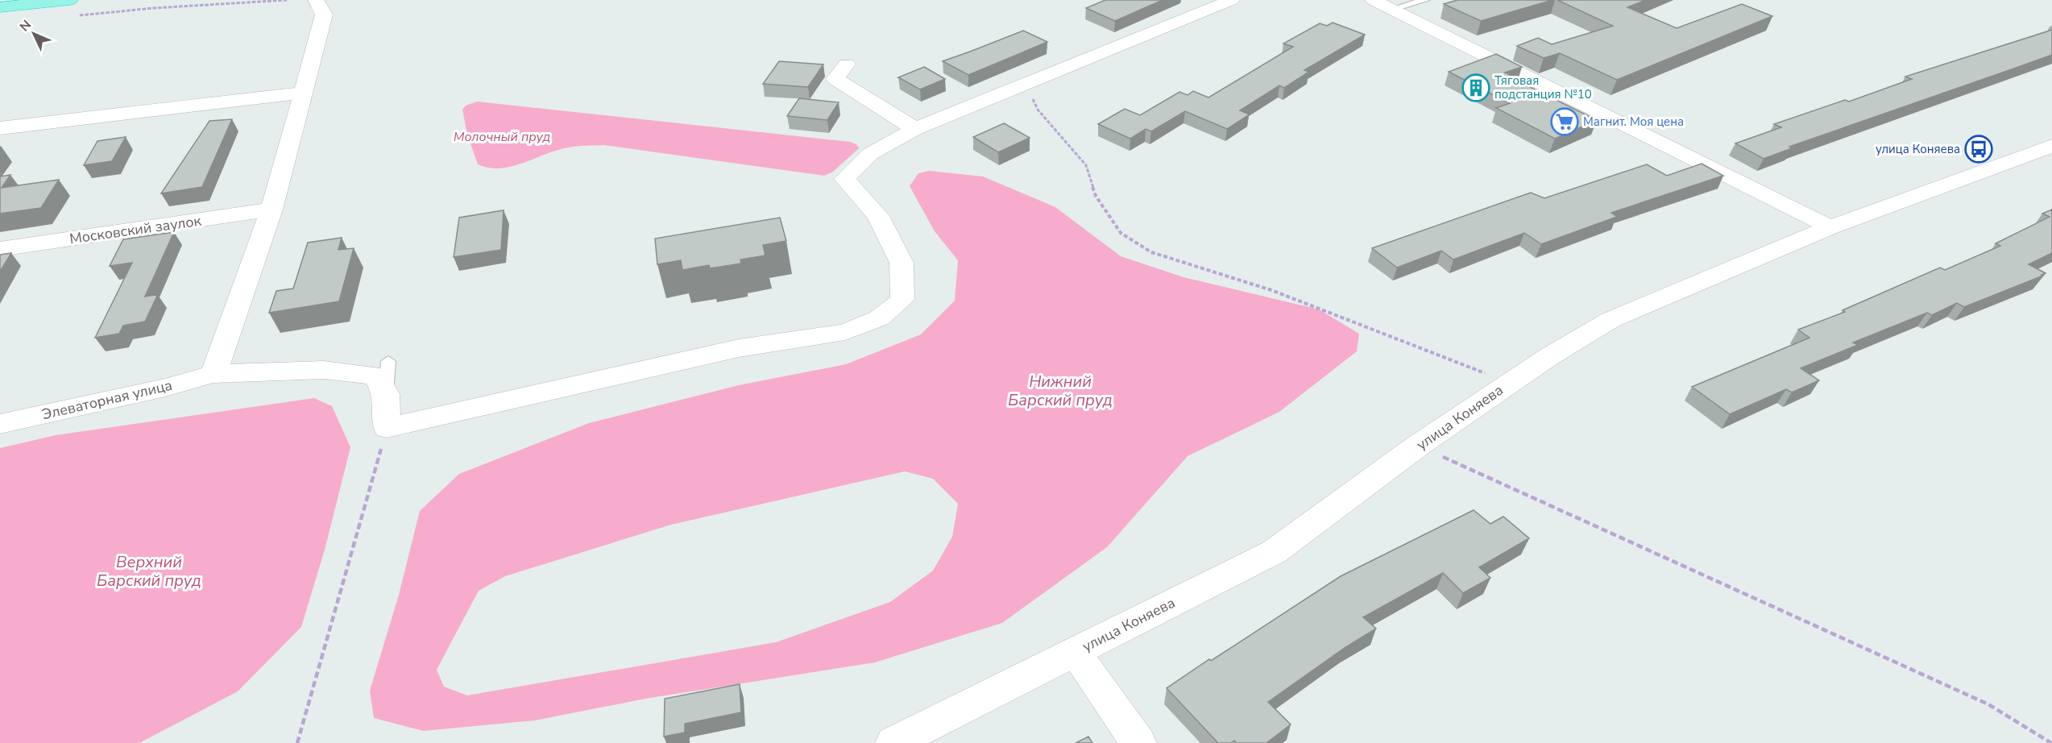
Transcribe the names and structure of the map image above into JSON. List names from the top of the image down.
{
  "streets": {
    "street": ["Московский заулок", "Элеваторная улица", "улица Коняева"]
  },
  "water": ["Молочный пруд", "Нижний Барский пруд", "Верхний Барский пруд"],
  "places": {
    "building": ["Тяговая подстанция №10"],
    "supermarket": ["Магнит. Моя цена"],
    "bus stop": ["улица Коняева"]
  },
  "north": "top left"
}
